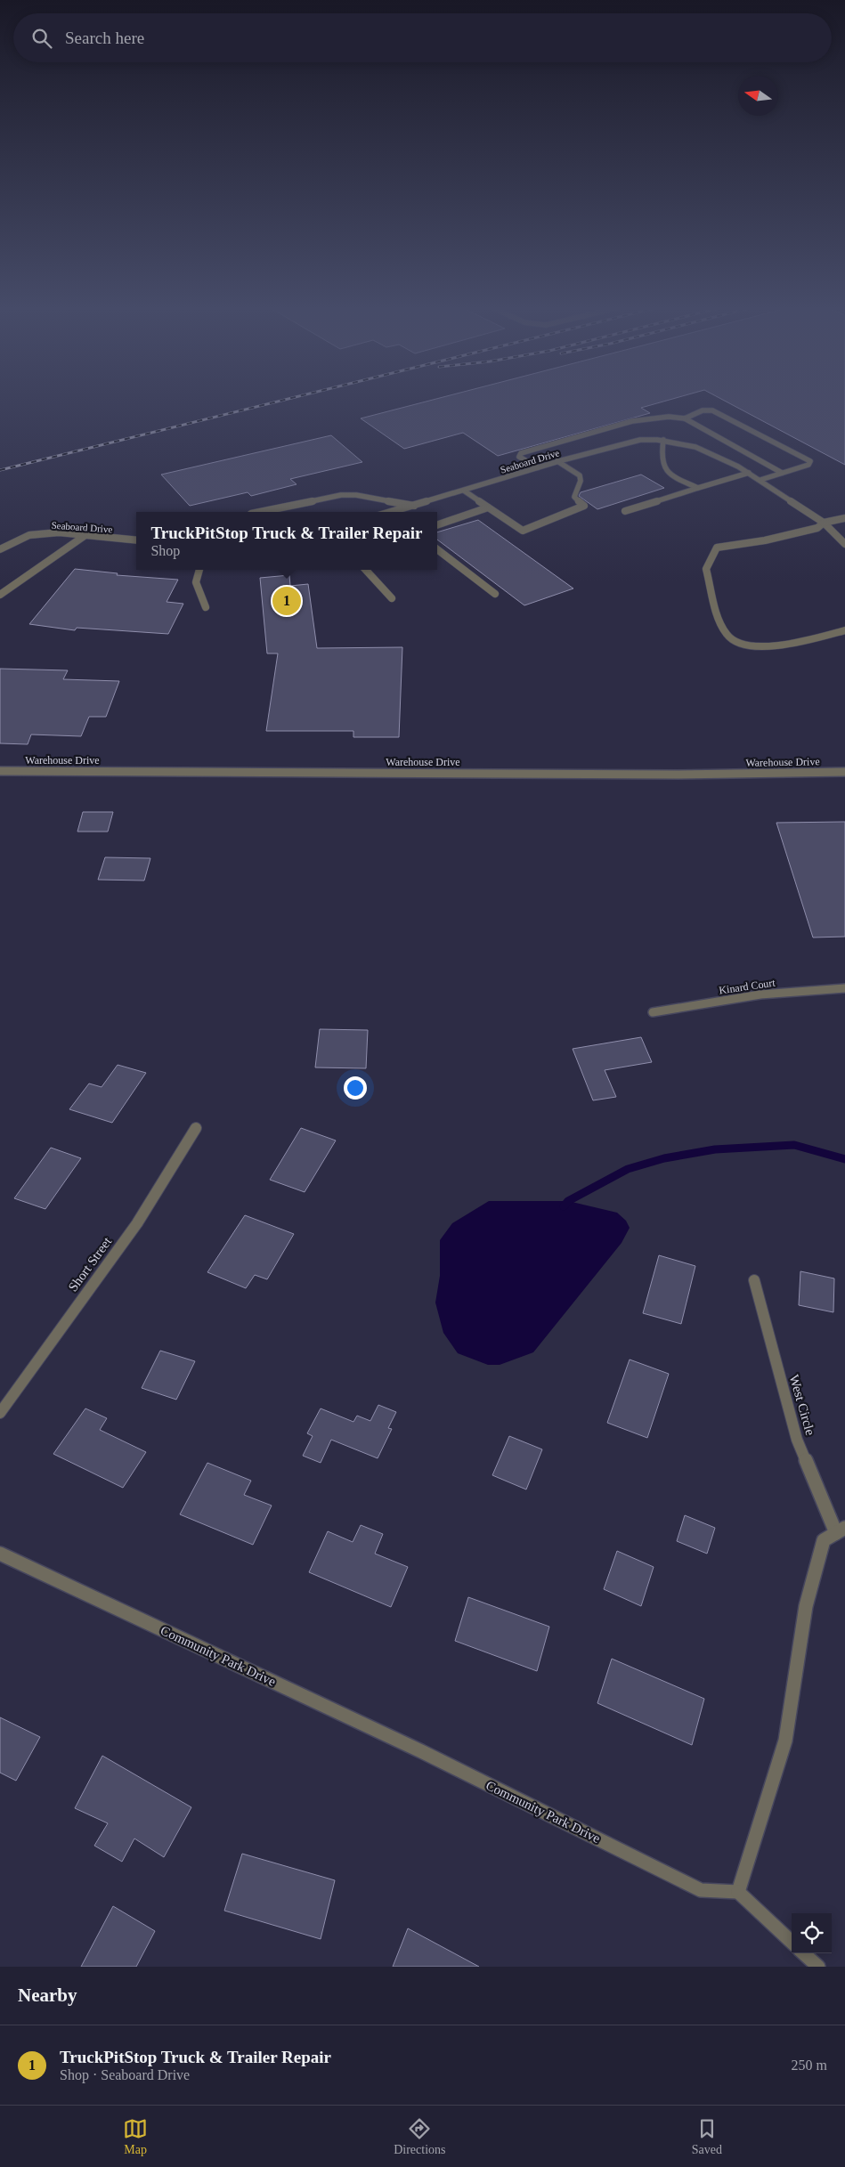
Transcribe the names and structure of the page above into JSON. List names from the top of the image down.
{
  "streets": {
    "street": [
      "Seaboard Drive",
      "Warehouse Drive",
      "Kinard Court",
      "Short Street",
      "West Circle",
      "Community Park Drive"
    ]
  },
  "north": "left",
  "page": {
    "search": "Search here",
    "popup": ["TruckPitStop Truck & Trailer Repair", "Shop"],
    "pins": "1",
    "heading": "Nearby",
    "list": [
      {
        "mark": "1",
        "name": "TruckPitStop Truck & Trailer Repair",
        "note": "Shop · Seaboard Drive",
        "value": "250 m"
      }
    ],
    "nav": ["Map", "Directions", "Saved"]
  }
}
